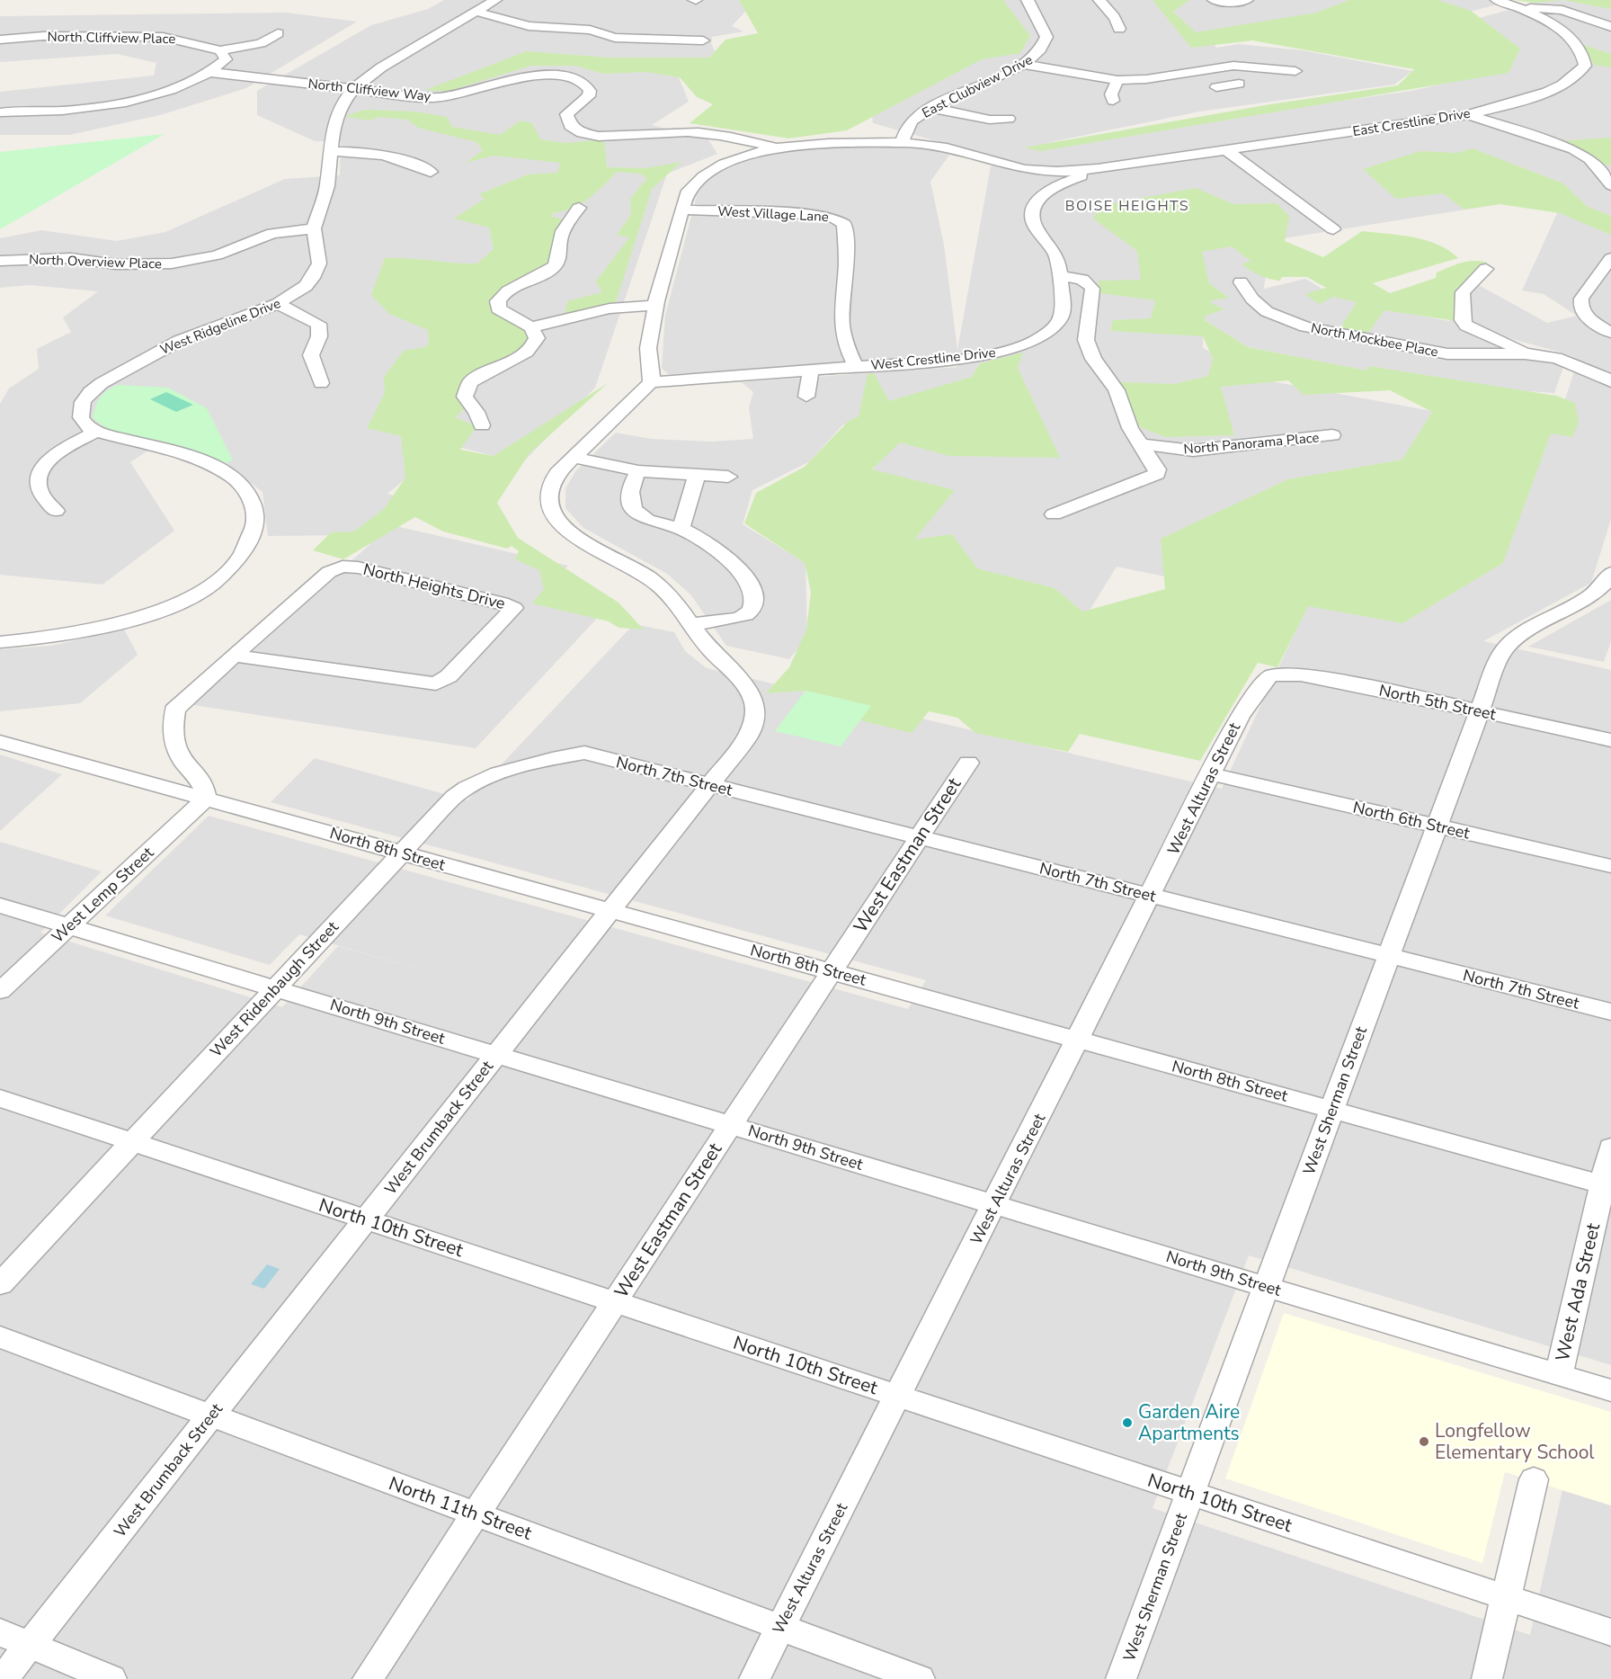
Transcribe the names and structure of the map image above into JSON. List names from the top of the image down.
{
  "streets": {
    "street": [
      "North Cliffview Place",
      "East Clubview Drive",
      "North Cliffview Way",
      "East Crestline Drive",
      "West Village Lane",
      "North Overview Place",
      "West Ridgeline Drive",
      "North Mockbee Place",
      "West Crestline Drive",
      "North Panorama Place",
      "North Heights Drive",
      "North 5th Street",
      "North 7th Street",
      "West Alturas Street",
      "North 6th Street",
      "North 8th Street",
      "West Eastman Street",
      "West Lemp Street",
      "West Ridenbaugh Street",
      "North 9th Street",
      "West Sherman Street",
      "West Brumback Street",
      "North 10th Street",
      "West Ada Street",
      "North 11th Street"
    ]
  },
  "crossings": [
    ["North Cliffview Way", "West Ridgeline Drive"],
    ["East Crestline Drive", "West Crestline Drive"],
    ["West Village Lane", "West Crestline Drive"],
    ["North Overview Place", "West Ridgeline Drive"],
    ["North Heights Drive", "North 8th Street"],
    ["North Heights Drive", "West Lemp Street"],
    ["North 5th Street", "West Alturas Street"],
    ["North 5th Street", "West Sherman Street"],
    ["North 7th Street", "West Alturas Street"],
    ["North 7th Street", "West Eastman Street"],
    ["North 7th Street", "West Ridenbaugh Street"],
    ["North 7th Street", "West Sherman Street"],
    ["North 7th Street", "West Brumback Street"],
    ["West Alturas Street", "North 6th Street"],
    ["West Alturas Street", "North 8th Street"],
    ["West Alturas Street", "North 9th Street"],
    ["West Alturas Street", "North 10th Street"],
    ["West Alturas Street", "North 11th Street"],
    ["North 6th Street", "West Sherman Street"],
    ["North 8th Street", "West Eastman Street"],
    ["North 8th Street", "West Lemp Street"],
    ["North 8th Street", "West Ridenbaugh Street"],
    ["North 8th Street", "West Sherman Street"],
    ["North 8th Street", "West Brumback Street"],
    ["North 8th Street", "West Ada Street"],
    ["West Eastman Street", "North 9th Street"],
    ["West Eastman Street", "North 10th Street"],
    ["West Eastman Street", "North 11th Street"],
    ["West Lemp Street", "North 9th Street"],
    ["West Ridenbaugh Street", "North 9th Street"],
    ["West Ridenbaugh Street", "North 10th Street"],
    ["North 9th Street", "West Sherman Street"],
    ["North 9th Street", "West Brumback Street"],
    ["North 9th Street", "West Ada Street"],
    ["West Sherman Street", "North 10th Street"],
    ["West Brumback Street", "North 10th Street"],
    ["West Brumback Street", "North 11th Street"]
  ],
  "districts": ["BOISE HEIGHTS"],
  "places": ["Garden Aire Apartments", "Longfellow Elementary School"]
}
